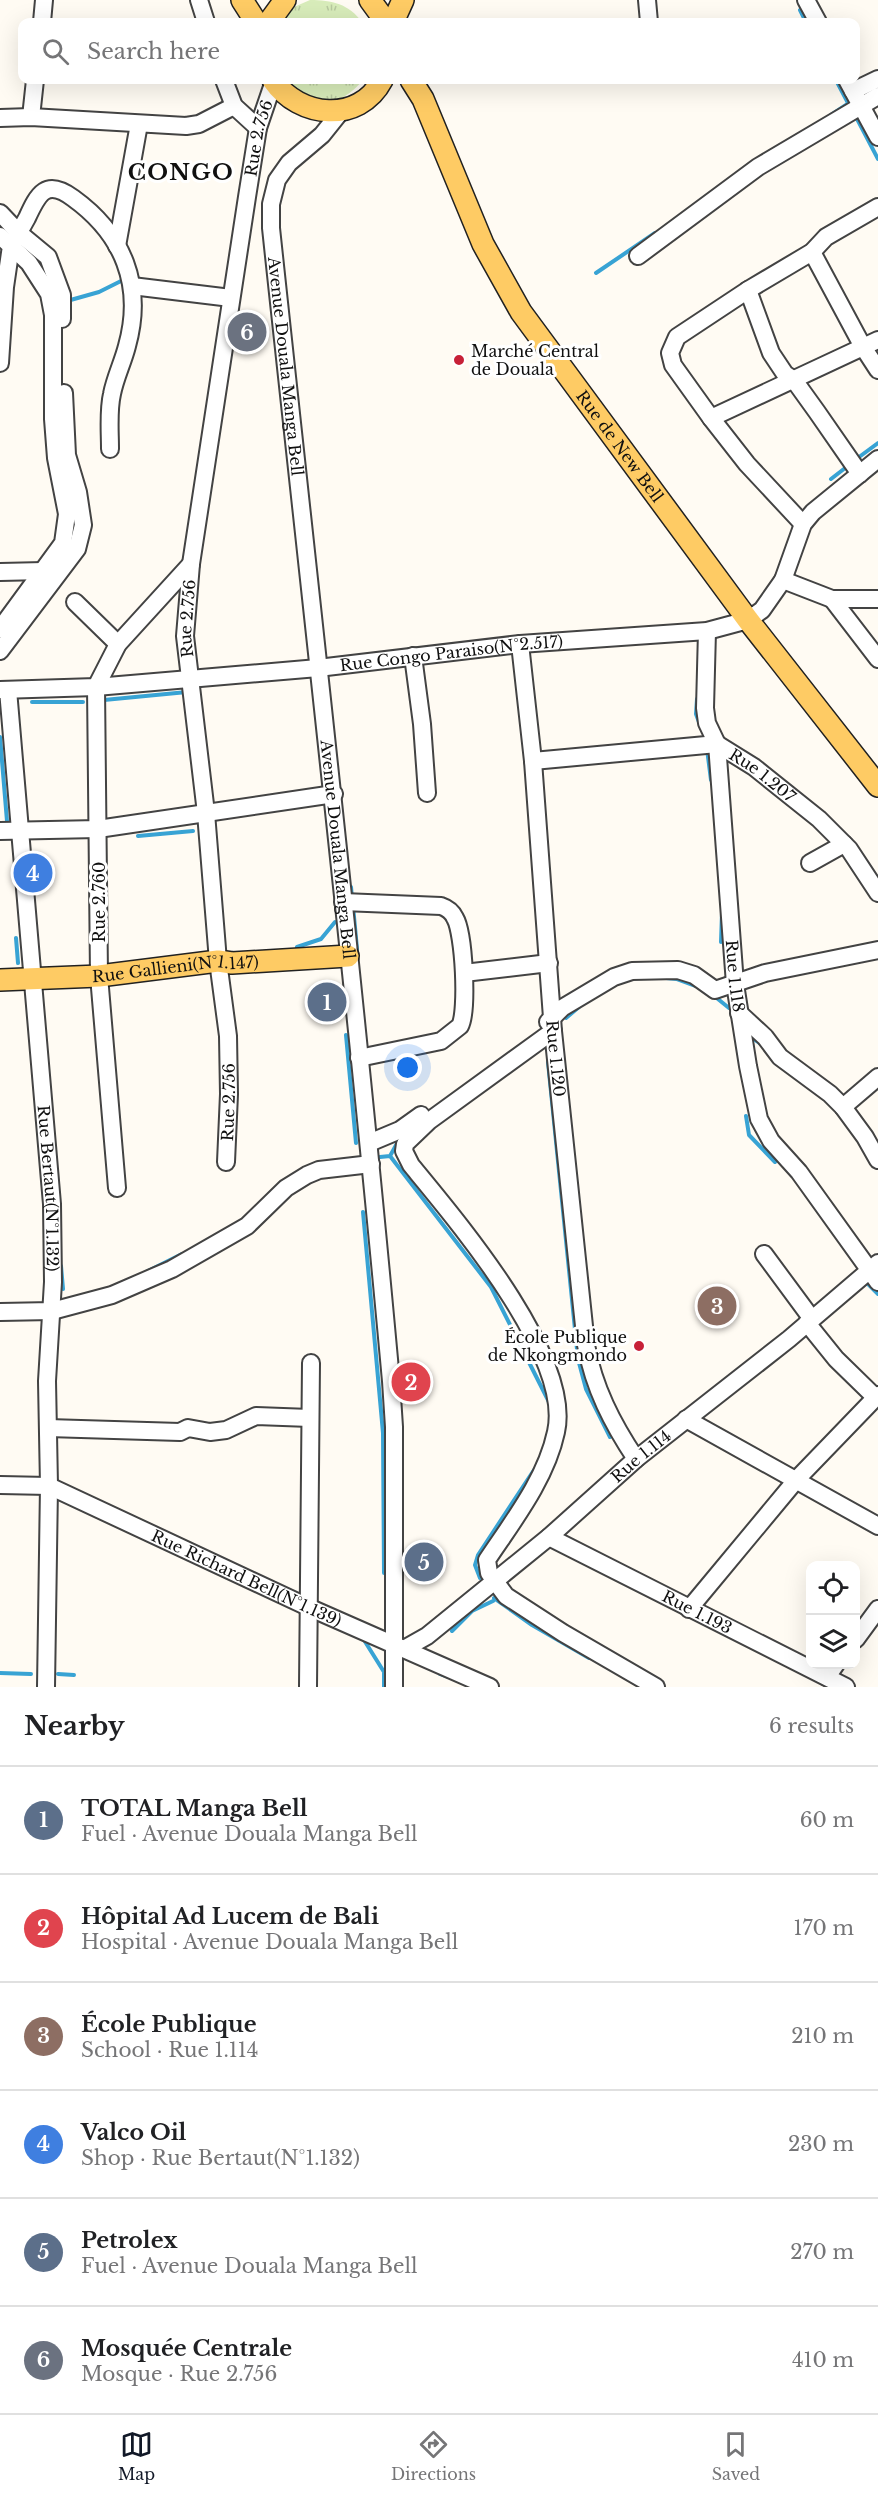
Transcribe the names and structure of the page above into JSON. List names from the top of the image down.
{
  "streets": {
    "main road": ["Rue de New Bell", "Rue Gallieni(N°1.147)"],
    "street": [
      "Rue 2.756",
      "Avenue Douala Manga Bell",
      "Rue Congo Paraiso(N°2.517)",
      "Rue 1.207",
      "Rue 2.760",
      "Rue 1.118",
      "Rue 1.120",
      "Rue Bertaut(N°1.132)",
      "Rue 1.114",
      "Rue Richard Bell(N°1.139)",
      "Rue 1.193"
    ]
  },
  "crossings": [
    ["Rue 2.756", "Rue Congo Paraiso(N°2.517)"],
    ["Rue 2.756", "Rue Gallieni(N°1.147)"],
    ["Avenue Douala Manga Bell", "Rue Congo Paraiso(N°2.517)"],
    ["Avenue Douala Manga Bell", "Rue Gallieni(N°1.147)"],
    ["Avenue Douala Manga Bell", "Rue 1.114"],
    ["Avenue Douala Manga Bell", "Rue Richard Bell(N°1.139)"],
    ["Rue de New Bell", "Rue Congo Paraiso(N°2.517)"],
    ["Rue Congo Paraiso(N°2.517)", "Rue 2.760"],
    ["Rue Congo Paraiso(N°2.517)", "Rue 1.118"],
    ["Rue Congo Paraiso(N°2.517)", "Rue 1.120"],
    ["Rue Congo Paraiso(N°2.517)", "Rue Bertaut(N°1.132)"],
    ["Rue 1.207", "Rue 1.118"],
    ["Rue 1.207", "Rue 1.120"],
    ["Rue 2.760", "Rue Gallieni(N°1.147)"],
    ["Rue Gallieni(N°1.147)", "Rue Bertaut(N°1.132)"],
    ["Rue 1.118", "Rue 1.114"],
    ["Rue 1.120", "Rue 1.114"],
    ["Rue Bertaut(N°1.132)", "Rue Richard Bell(N°1.139)"],
    ["Rue 1.114", "Rue Richard Bell(N°1.139)"],
    ["Rue 1.114", "Rue 1.193"]
  ],
  "districts": ["CONGO"],
  "places": ["Marché Central de Douala", "École Publique de Nkongmondo"],
  "page": {
    "search": "Search here",
    "pins": [
      "6",
      "4",
      "1",
      "3",
      "2",
      "5"
    ],
    "heading": ["Nearby", "6 results"],
    "list": [
      {
        "mark": "1",
        "name": "TOTAL Manga Bell",
        "note": "Fuel · Avenue Douala Manga Bell",
        "value": "60 m"
      },
      {
        "mark": "2",
        "name": "Hôpital Ad Lucem de Bali",
        "note": "Hospital · Avenue Douala Manga Bell",
        "value": "170 m"
      },
      {
        "mark": "3",
        "name": "École Publique",
        "note": "School · Rue 1.114",
        "value": "210 m"
      },
      {
        "mark": "4",
        "name": "Valco Oil",
        "note": "Shop · Rue Bertaut(N°1.132)",
        "value": "230 m"
      },
      {
        "mark": "5",
        "name": "Petrolex",
        "note": "Fuel · Avenue Douala Manga Bell",
        "value": "270 m"
      },
      {
        "mark": "6",
        "name": "Mosquée Centrale",
        "note": "Mosque · Rue 2.756",
        "value": "410 m"
      }
    ],
    "nav": ["Map", "Directions", "Saved"]
  }
}
